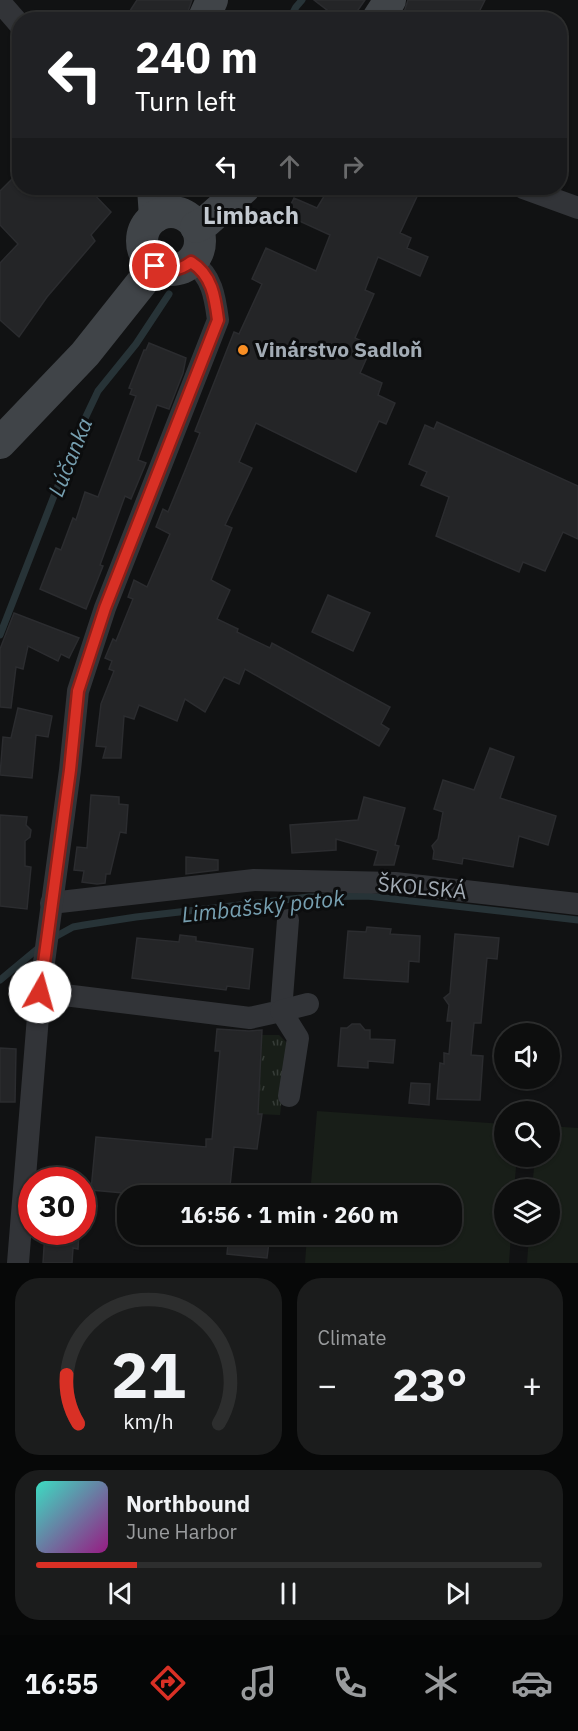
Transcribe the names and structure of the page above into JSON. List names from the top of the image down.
{
  "streets": {
    "street": ["ŠKOLSKÁ"]
  },
  "districts": ["Limbach"],
  "water": ["Lúčanka", "Limbašský potok"],
  "places": ["Vinárstvo Sadloň"],
  "page": {
    "turn": ["240 m", "Turn left"],
    "limit": "30",
    "trip": "16:56 · 1 min · 260 m",
    "tile": "Climate",
    "heat": ["−", "23°", "+"],
    "song": ["Northbound", "June Harbor"],
    "tabs": "16:55",
    "gauge": ["21", "km/h"]
  }
}
